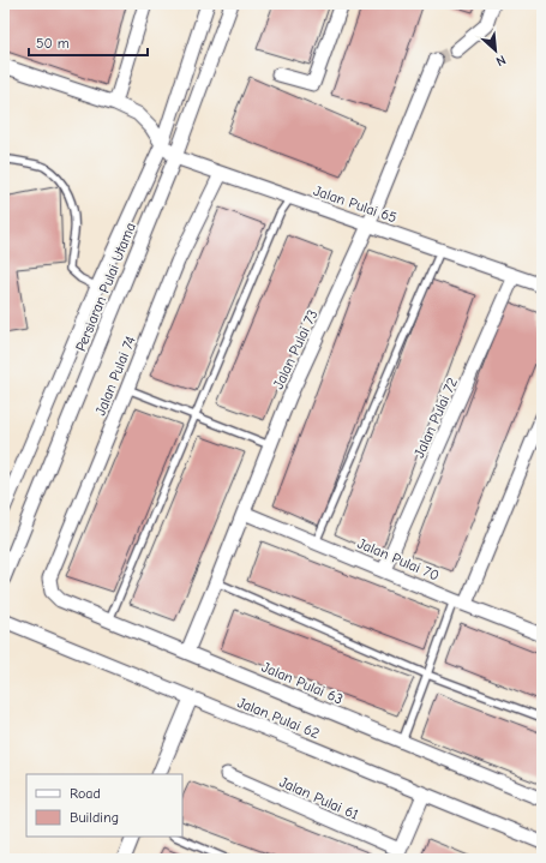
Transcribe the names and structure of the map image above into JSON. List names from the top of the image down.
{
  "streets": {
    "street": [
      "Jalan Pulai 65",
      "Persiaran Pulai Utama",
      "Jalan Pulai 73",
      "Jalan Pulai 74",
      "Jalan Pulai 72",
      "Jalan Pulai 70",
      "Jalan Pulai 63",
      "Jalan Pulai 62",
      "Jalan Pulai 61"
    ]
  },
  "crossings": [
    ["Jalan Pulai 65", "Persiaran Pulai Utama"],
    ["Jalan Pulai 65", "Jalan Pulai 73"],
    ["Jalan Pulai 65", "Jalan Pulai 74"],
    ["Jalan Pulai 65", "Jalan Pulai 72"],
    ["Jalan Pulai 73", "Jalan Pulai 70"],
    ["Jalan Pulai 73", "Jalan Pulai 63"],
    ["Jalan Pulai 74", "Jalan Pulai 63"],
    ["Jalan Pulai 72", "Jalan Pulai 70"]
  ],
  "legend": ["Road", "Building"],
  "scale_bar": "50 m",
  "north": "bottom right"
}
